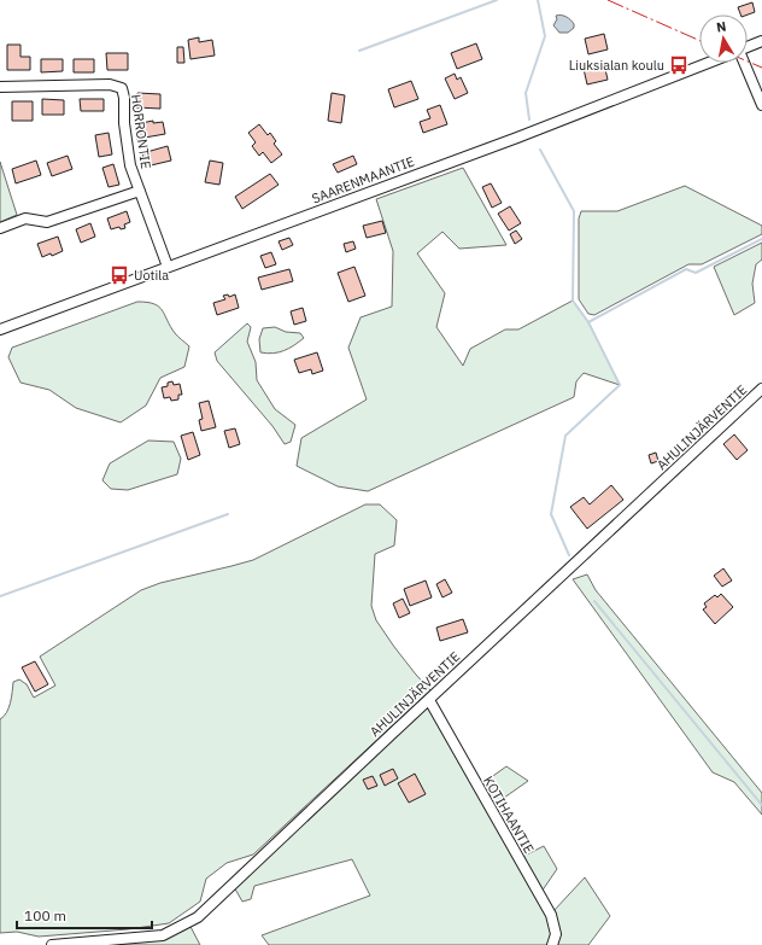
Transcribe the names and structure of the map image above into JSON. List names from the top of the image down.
{
  "streets": {
    "street": [
      "HORRONTIE",
      "SAARENMAANTIE",
      "AHULINJÄRVENTIE",
      "KOTIHAANTIE"
    ]
  },
  "crossings": [
    ["HORRONTIE", "SAARENMAANTIE"],
    ["AHULINJÄRVENTIE", "KOTIHAANTIE"]
  ],
  "places": {
    "bus stop": ["Liuksialan koulu", "Uotila"]
  },
  "scale_bar": "100 m",
  "north": "top"
}
